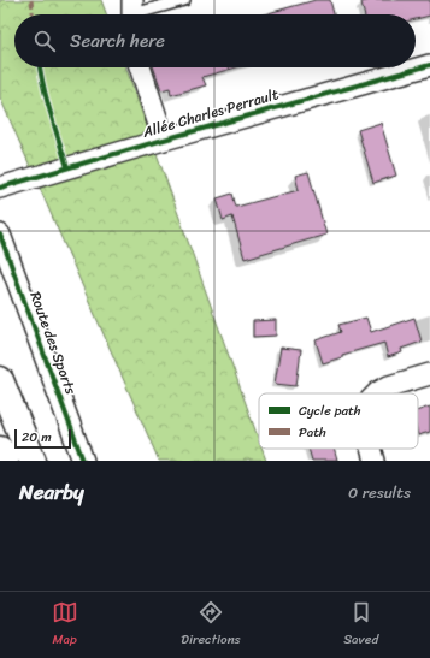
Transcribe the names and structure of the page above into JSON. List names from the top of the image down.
{
  "streets": {
    "street": ["Allée Charles Perrault", "Route des Sports"]
  },
  "legend": ["Cycle path", "Path"],
  "scale_bar": "20 m",
  "page": {
    "search": "Search here",
    "scale": "20 m",
    "heading": ["Nearby", "0 results"],
    "nav": ["Map", "Directions", "Saved"]
  }
}
